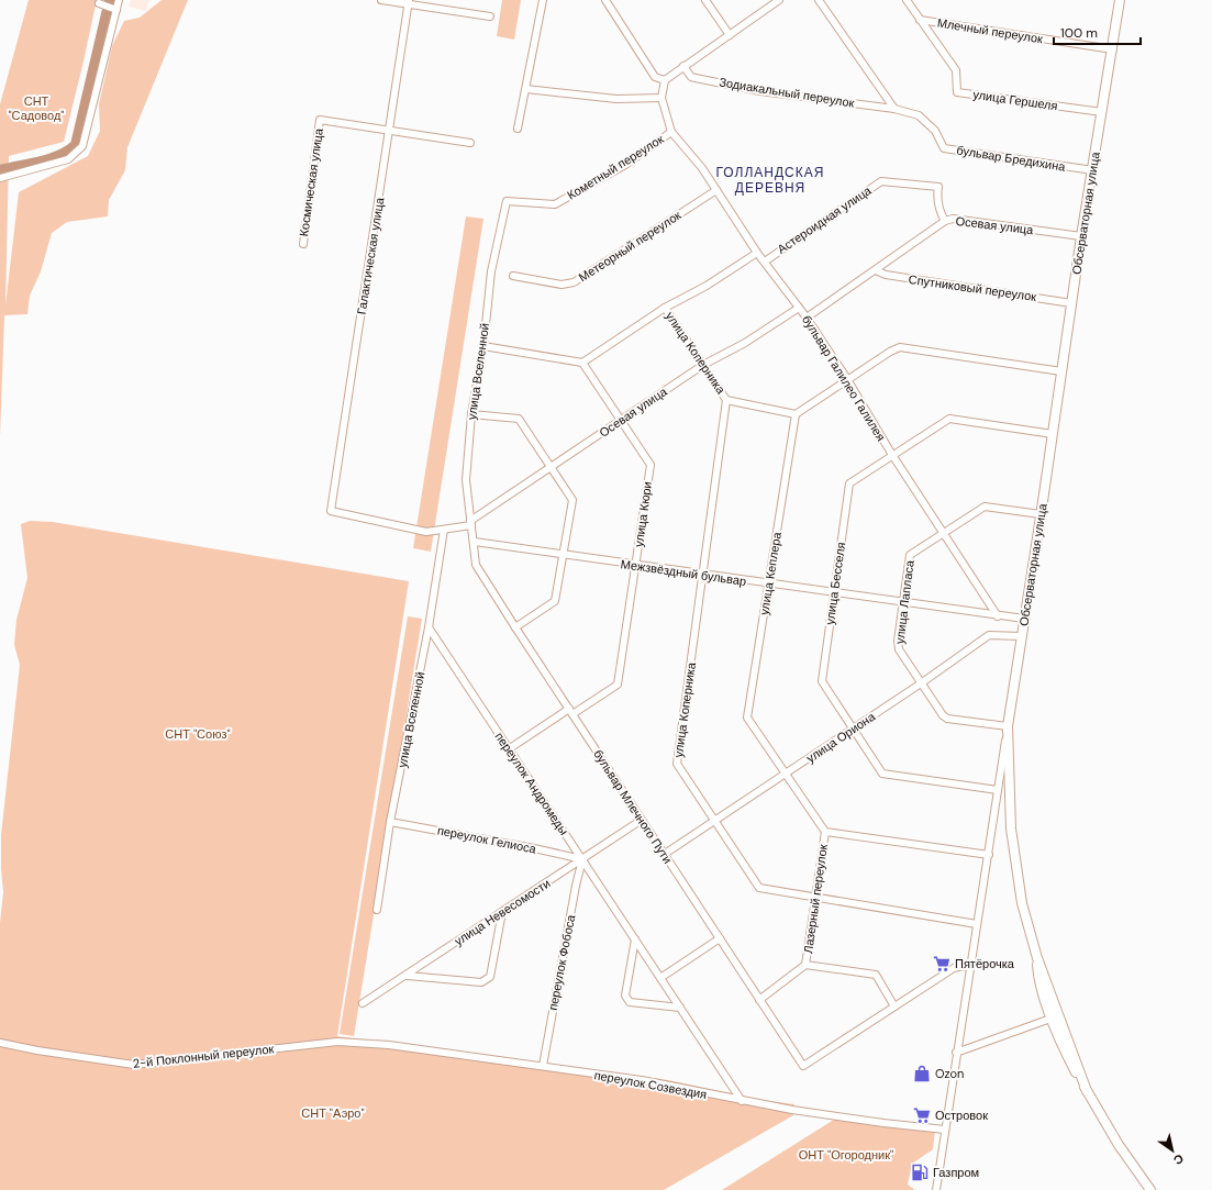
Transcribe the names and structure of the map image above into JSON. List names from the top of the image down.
{
  "streets": {
    "main road": ["Обсерваторная улица"],
    "street": [
      "Млечный переулок",
      "Зодиакальный переулок",
      "улица Гершеля",
      "бульвар Бредихина",
      "Кометный переулок",
      "Космическая улица",
      "Астероидная улица",
      "Осевая улица",
      "Метеорный переулок",
      "Галактическая улица",
      "Спутниковый переулок",
      "улица Коперника",
      "улица Вселенной",
      "бульвар Галилео Галилея",
      "улица Кюри",
      "Межзвёздный бульвар",
      "улица Кеплера",
      "улица Бесселя",
      "улица Лапласа",
      "улица Ориона",
      "переулок Андромеды",
      "бульвар Млечного Пути",
      "переулок Гелиоса",
      "Лазерный переулок",
      "улица Невесомости",
      "переулок Фобоса",
      "2-й Поклонный переулок",
      "переулок Созвездия"
    ]
  },
  "crossings": [
    ["Млечный переулок", "улица Гершеля"],
    ["Млечный переулок", "Обсерваторная улица"],
    ["Зодиакальный переулок", "бульвар Бредихина"],
    ["улица Гершеля", "Обсерваторная улица"],
    ["бульвар Бредихина", "Обсерваторная улица"],
    ["Кометный переулок", "улица Вселенной"],
    ["Кометный переулок", "бульвар Галилео Галилея"],
    ["Космическая улица", "Галактическая улица"],
    ["Обсерваторная улица", "Осевая улица"],
    ["Обсерваторная улица", "Спутниковый переулок"],
    ["Обсерваторная улица", "улица Коперника"],
    ["Обсерваторная улица", "Межзвёздный бульвар"],
    ["Обсерваторная улица", "улица Бесселя"],
    ["Обсерваторная улица", "улица Лапласа"],
    ["Обсерваторная улица", "улица Ориона"],
    ["Обсерваторная улица", "переулок Созвездия"],
    ["Астероидная улица", "Осевая улица"],
    ["Астероидная улица", "бульвар Галилео Галилея"],
    ["Осевая улица", "Спутниковый переулок"],
    ["Осевая улица", "улица Коперника"],
    ["Осевая улица", "улица Вселенной"],
    ["Осевая улица", "бульвар Галилео Галилея"],
    ["Осевая улица", "улица Кюри"],
    ["Метеорный переулок", "бульвар Галилео Галилея"],
    ["Галактическая улица", "улица Вселенной"],
    ["улица Коперника", "Межзвёздный бульвар"],
    ["улица Коперника", "улица Ориона"],
    ["улица Коперника", "Лазерный переулок"],
    ["улица Вселенной", "Межзвёздный бульвар"],
    ["улица Вселенной", "переулок Андромеды"],
    ["улица Вселенной", "бульвар Млечного Пути"],
    ["улица Вселенной", "переулок Гелиоса"],
    ["бульвар Галилео Галилея", "Межзвёздный бульвар"],
    ["бульвар Галилео Галилея", "улица Бесселя"],
    ["бульвар Галилео Галилея", "улица Лапласа"],
    ["улица Кюри", "Межзвёздный бульвар"],
    ["улица Кюри", "переулок Андромеды"],
    ["улица Кюри", "бульвар Млечного Пути"],
    ["Межзвёздный бульвар", "улица Кеплера"],
    ["Межзвёздный бульвар", "улица Бесселя"],
    ["Межзвёздный бульвар", "улица Лапласа"],
    ["Межзвёздный бульвар", "бульвар Млечного Пути"],
    ["улица Кеплера", "улица Ориона"],
    ["улица Кеплера", "Лазерный переулок"],
    ["улица Бесселя", "улица Ориона"],
    ["улица Лапласа", "улица Ориона"],
    ["улица Ориона", "бульвар Млечного Пути"],
    ["переулок Андромеды", "переулок Гелиоса"],
    ["переулок Андромеды", "улица Невесомости"],
    ["переулок Андромеды", "переулок Фобоса"],
    ["переулок Андромеды", "переулок Созвездия"],
    ["бульвар Млечного Пути", "улица Невесомости"],
    ["переулок Гелиоса", "улица Невесомости"],
    ["переулок Гелиоса", "переулок Фобоса"],
    ["улица Невесомости", "переулок Фобоса"],
    ["переулок Фобоса", "переулок Созвездия"],
    ["2-й Поклонный переулок", "переулок Созвездия"]
  ],
  "districts": ["ГОЛЛАНДСКАЯ ДЕРЕВНЯ"],
  "parks": [
    "СНТ \"Садовод\"",
    "СНТ \"Союз\"",
    "СНТ \"Аэро\"",
    "ОНТ \"Огородник\""
  ],
  "places": {
    "supermarket": ["Пятёрочка", "Островок"],
    "shop": ["Ozon"],
    "fuel station": ["Газпром"]
  },
  "scale_bar": "100 m",
  "north": "bottom right"
}
